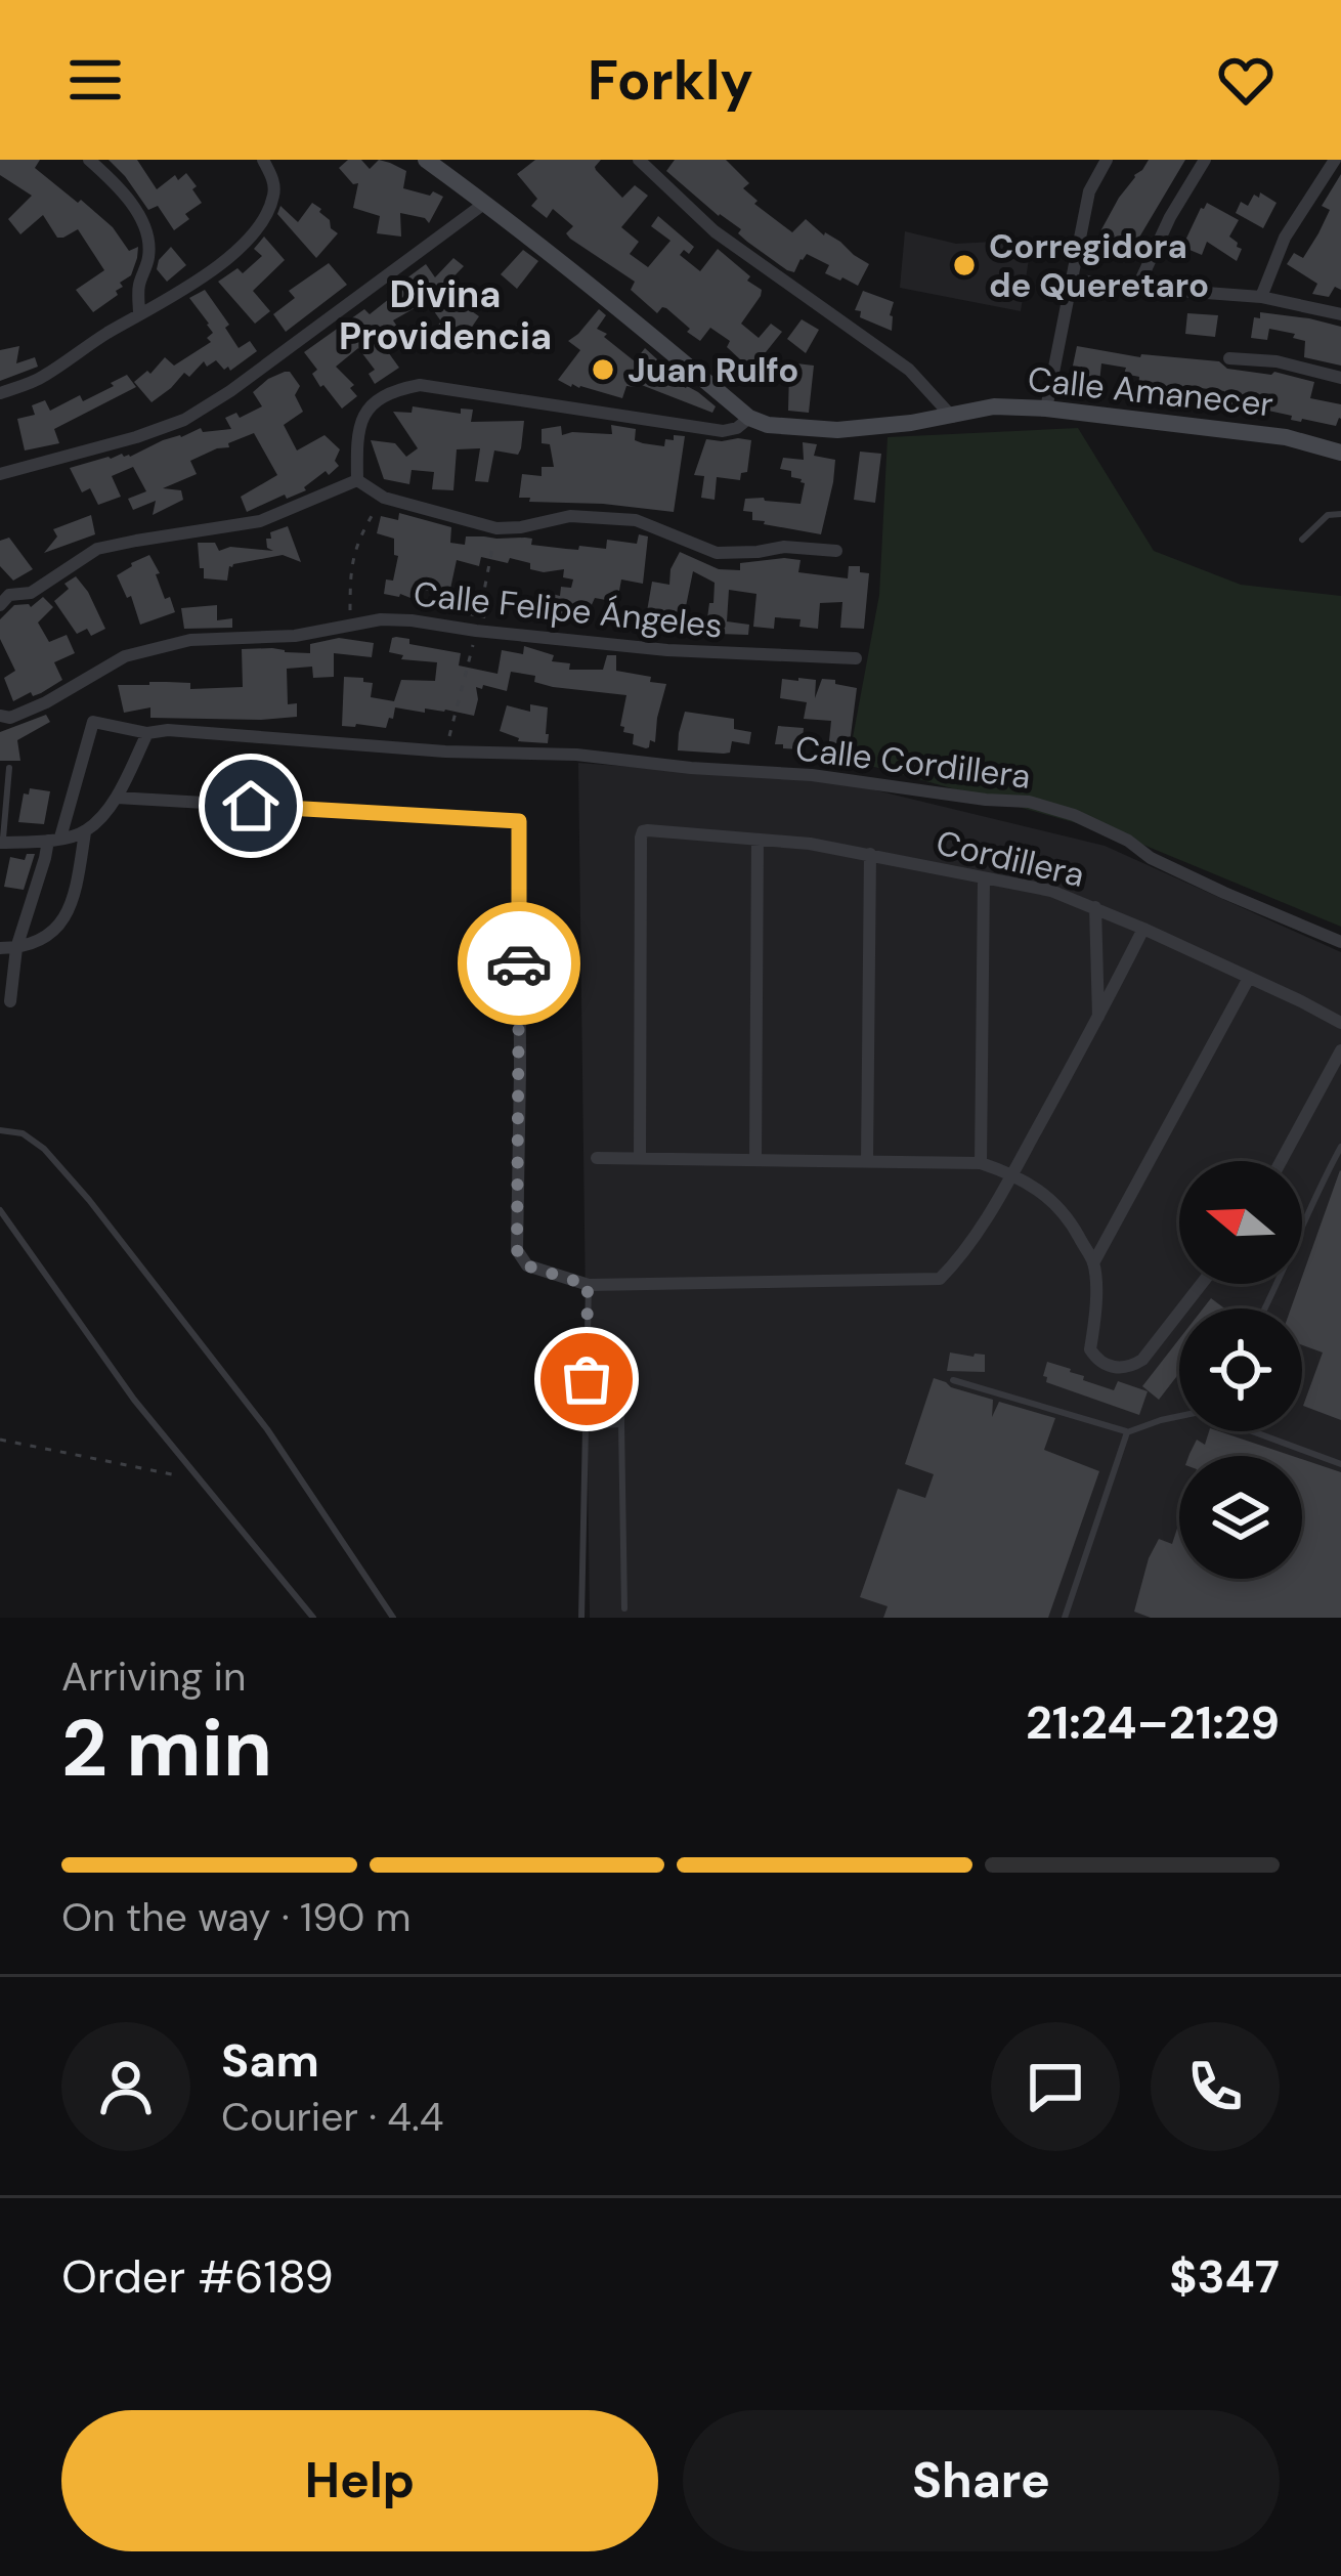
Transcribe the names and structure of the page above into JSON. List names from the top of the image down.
{
  "streets": {
    "main road": ["Calle Amanecer"],
    "street": ["Calle Felipe Ángeles", "Calle Cordillera", "Cordillera"]
  },
  "districts": ["Divina Providencia"],
  "places": ["Corregidora de Queretaro", "Juan Rulfo"],
  "north": "left",
  "page": {
    "header": "Forkly",
    "heading": ["2 min", "Arriving in", "21:24–21:29"],
    "panel": [
      "Sam",
      "Courier · 4.4",
      "Order #6189",
      "$347"
    ],
    "bar": "On the way · 190 m",
    "buttons": ["Help", "Share"]
  }
}
